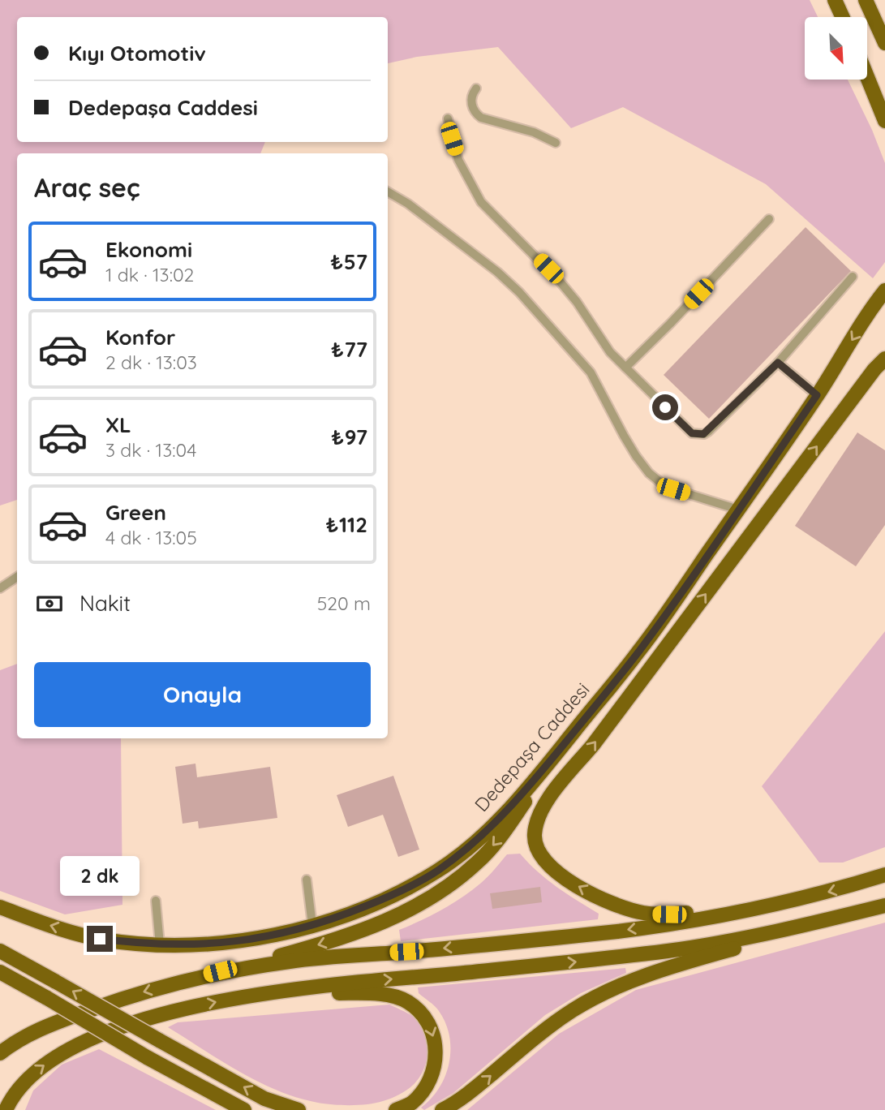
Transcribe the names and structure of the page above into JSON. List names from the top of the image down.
{
  "streets": {
    "main road": ["Dedepaşa Caddesi"]
  },
  "north": "bottom right",
  "page": {
    "banner": ["Kıyı Otomotiv", "Dedepaşa Caddesi"],
    "heading": "Araç seç",
    "list": [
      {
        "name": "Ekonomi",
        "note": "1 dk · 13:02",
        "value": "₺57"
      },
      {
        "name": "Konfor",
        "note": "2 dk · 13:03",
        "value": "₺77"
      },
      {
        "name": "XL",
        "note": "3 dk · 13:04",
        "value": "₺97"
      },
      {
        "name": "Green",
        "note": "4 dk · 13:05",
        "value": "₺112"
      }
    ],
    "pay": ["Nakit", "520 m"],
    "buttons": "Onayla",
    "bubble": "2 dk"
  }
}
